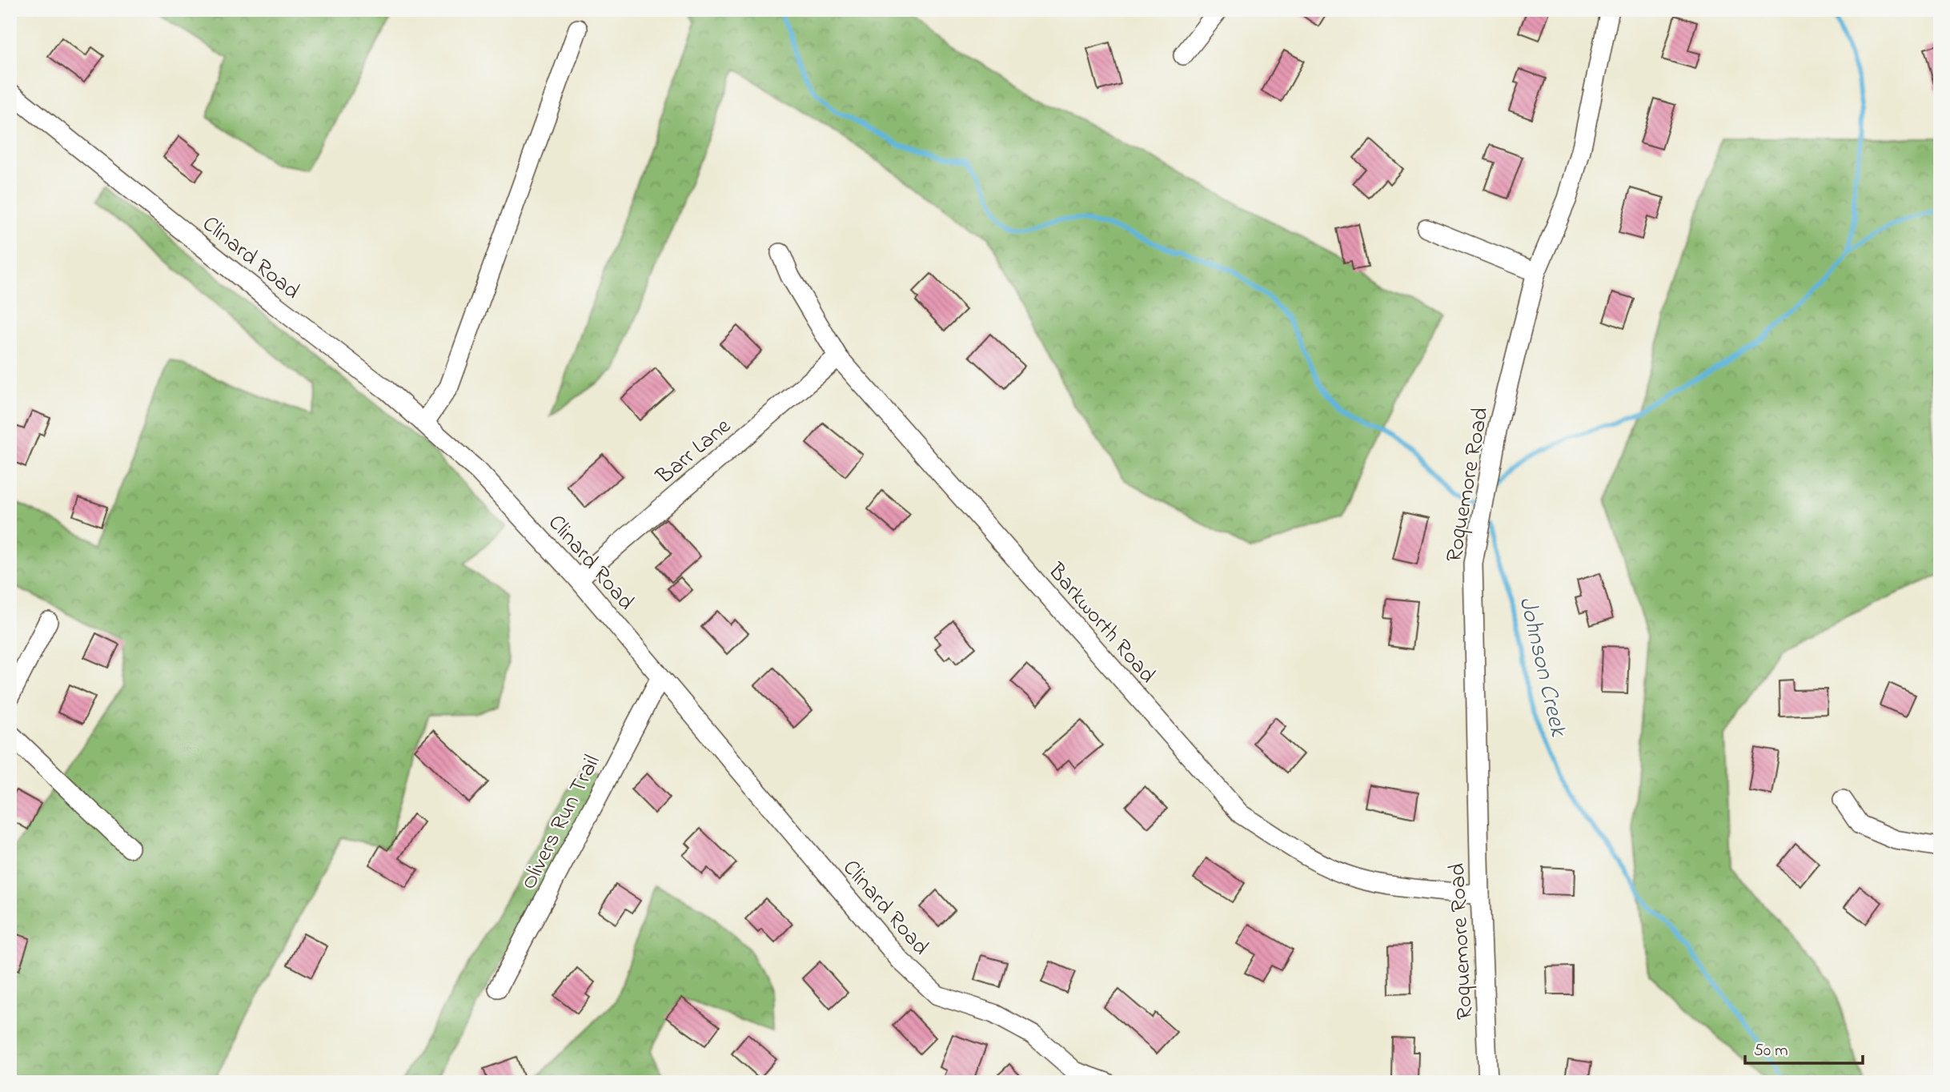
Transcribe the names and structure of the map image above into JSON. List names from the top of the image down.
{
  "streets": {
    "street": [
      "Clinard Road",
      "Barr Lane",
      "Roquemore Road",
      "Barkworth Road",
      "Olivers Run Trail"
    ]
  },
  "crossings": [
    ["Clinard Road", "Barr Lane"],
    ["Clinard Road", "Olivers Run Trail"],
    ["Barr Lane", "Barkworth Road"],
    ["Roquemore Road", "Barkworth Road"]
  ],
  "water": ["Johnson Creek"],
  "scale_bar": "50 m"
}
